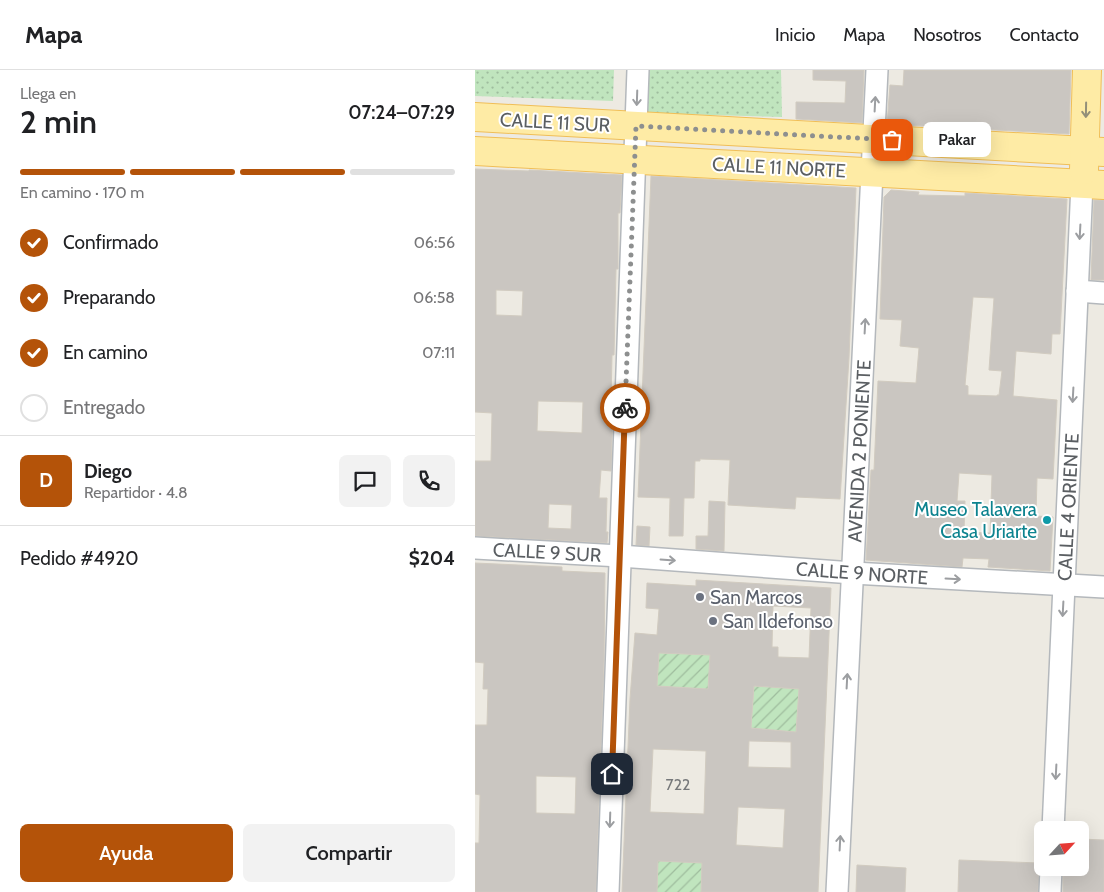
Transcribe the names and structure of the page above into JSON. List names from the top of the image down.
{
  "streets": {
    "main road": ["CALLE 11 SUR", "CALLE 11 NORTE"],
    "street": [
      "AVENIDA 2 PONIENTE",
      "CALLE 4 ORIENTE",
      "CALLE 9 SUR",
      "CALLE 9 NORTE"
    ]
  },
  "crossings": [
    ["CALLE 11 SUR", "CALLE 11 NORTE"],
    ["CALLE 11 NORTE", "AVENIDA 2 PONIENTE"],
    ["CALLE 11 NORTE", "CALLE 4 ORIENTE"],
    ["AVENIDA 2 PONIENTE", "CALLE 9 NORTE"],
    ["CALLE 4 ORIENTE", "CALLE 9 NORTE"],
    ["CALLE 9 SUR", "CALLE 9 NORTE"]
  ],
  "one_way": ["AVENIDA 2 PONIENTE", "CALLE 4 ORIENTE", "CALLE 9 NORTE"],
  "places": [
    "Pakar",
    "Museo Talavera Casa Uriarte",
    "San Marcos",
    "San Ildefonso"
  ],
  "house_numbers": ["722"],
  "north": "top right",
  "page": {
    "header": "Mapa",
    "nav": [
      "Inicio",
      "Mapa",
      "Nosotros",
      "Contacto"
    ],
    "heading": ["2 min", "Llega en", "07:24–07:29"],
    "panel": [
      "Diego",
      "Repartidor · 4.8",
      "Pedido #4920",
      "$204"
    ],
    "bubble": "Pakar",
    "bar": "En camino · 170 m",
    "list": [
      ["Confirmado", "06:56"],
      ["Preparando", "06:58"],
      ["En camino", "07:11"],
      "Entregado"
    ],
    "round": "D",
    "buttons": ["Ayuda", "Compartir"]
  }
}
